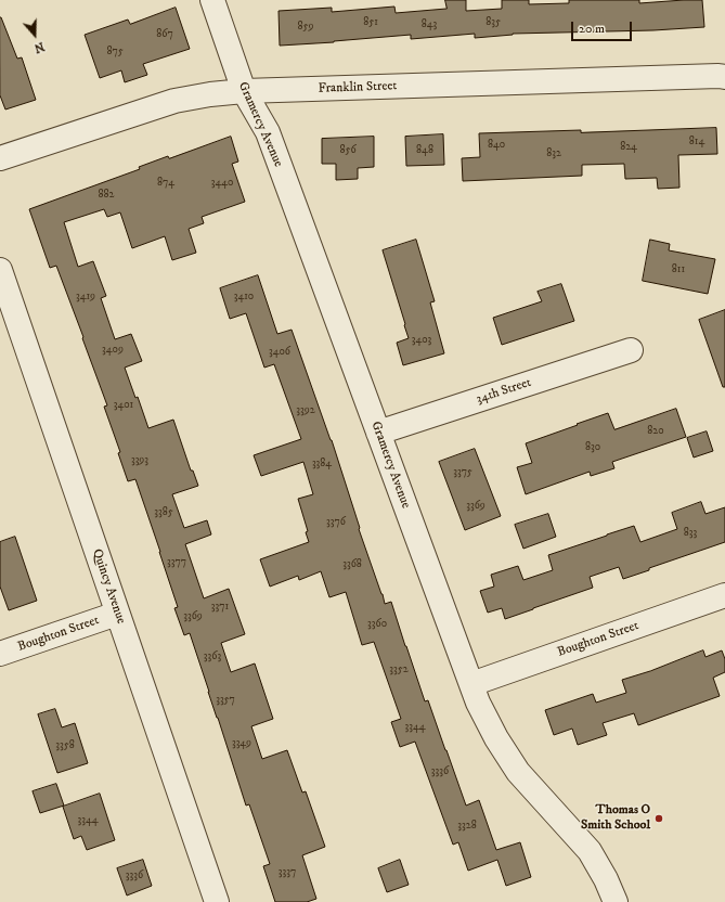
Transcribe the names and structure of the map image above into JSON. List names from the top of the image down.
{
  "streets": {
    "street": [
      "Franklin Street",
      "Gramercy Avenue",
      "34th Street",
      "Quincy Avenue",
      "Boughton Street"
    ]
  },
  "crossings": [
    ["Franklin Street", "Gramercy Avenue"],
    ["Gramercy Avenue", "34th Street"],
    ["Gramercy Avenue", "Boughton Street"],
    ["Quincy Avenue", "Boughton Street"]
  ],
  "places": ["Thomas O Smith School"],
  "house_numbers": [
    "851",
    "835",
    "843",
    "859",
    "867",
    "875",
    "814",
    "840",
    "824",
    "856",
    "848",
    "832",
    "874",
    "3440",
    "882",
    "811",
    "3419",
    "3410",
    "3403",
    "3409",
    "3406",
    "3401",
    "3392",
    "820",
    "830",
    "3393",
    "3384",
    "3375",
    "3369",
    "3385",
    "3376",
    "833",
    "3377",
    "3368",
    "3371",
    "3369",
    "3360",
    "3363",
    "3352",
    "3357",
    "3344",
    "3349",
    "3358",
    "3336",
    "3344",
    "3328",
    "3337",
    "3336"
  ],
  "scale_bar": "20 m",
  "north": "bottom"
}
